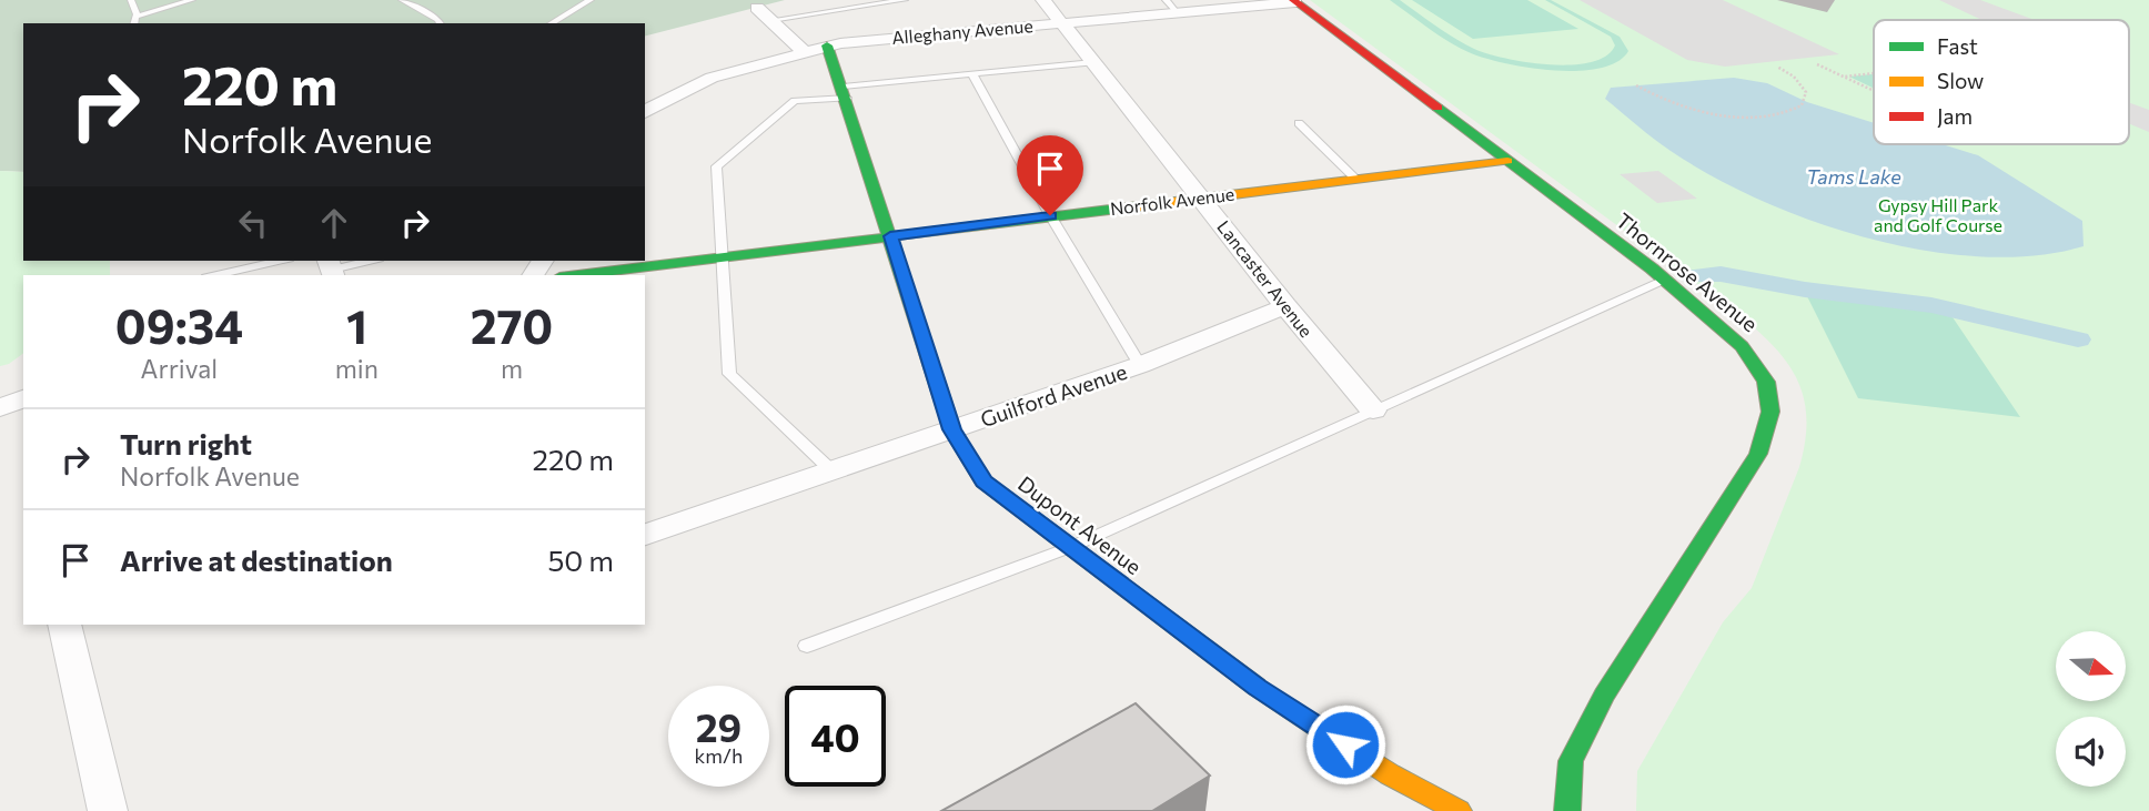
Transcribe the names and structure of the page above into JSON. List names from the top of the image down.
{
  "streets": {
    "street": [
      "Alleghany Avenue",
      "Norfolk Avenue",
      "Thornrose Avenue",
      "Lancaster Avenue",
      "Guilford Avenue",
      "Dupont Avenue"
    ]
  },
  "crossings": [
    ["Alleghany Avenue", "Thornrose Avenue"],
    ["Alleghany Avenue", "Lancaster Avenue"],
    ["Alleghany Avenue", "Dupont Avenue"],
    ["Norfolk Avenue", "Thornrose Avenue"],
    ["Norfolk Avenue", "Lancaster Avenue"],
    ["Norfolk Avenue", "Dupont Avenue"],
    ["Lancaster Avenue", "Guilford Avenue"],
    ["Guilford Avenue", "Dupont Avenue"]
  ],
  "water": ["Tams Lake"],
  "parks": ["Gypsy Hill Park and Golf Course"],
  "legend": ["Fast", "Slow", "Jam"],
  "north": "right",
  "page": {
    "turn": ["220 m", "Norfolk Avenue"],
    "eta": [
      "09:34",
      "Arrival",
      "1",
      "min",
      "270",
      "m"
    ],
    "list": [
      {
        "name": "Turn right",
        "note": "Norfolk Avenue",
        "value": "220 m"
      },
      {
        "name": "Arrive at destination",
        "value": "50 m"
      }
    ],
    "speed": "29 km/h",
    "limit": "40"
  }
}
